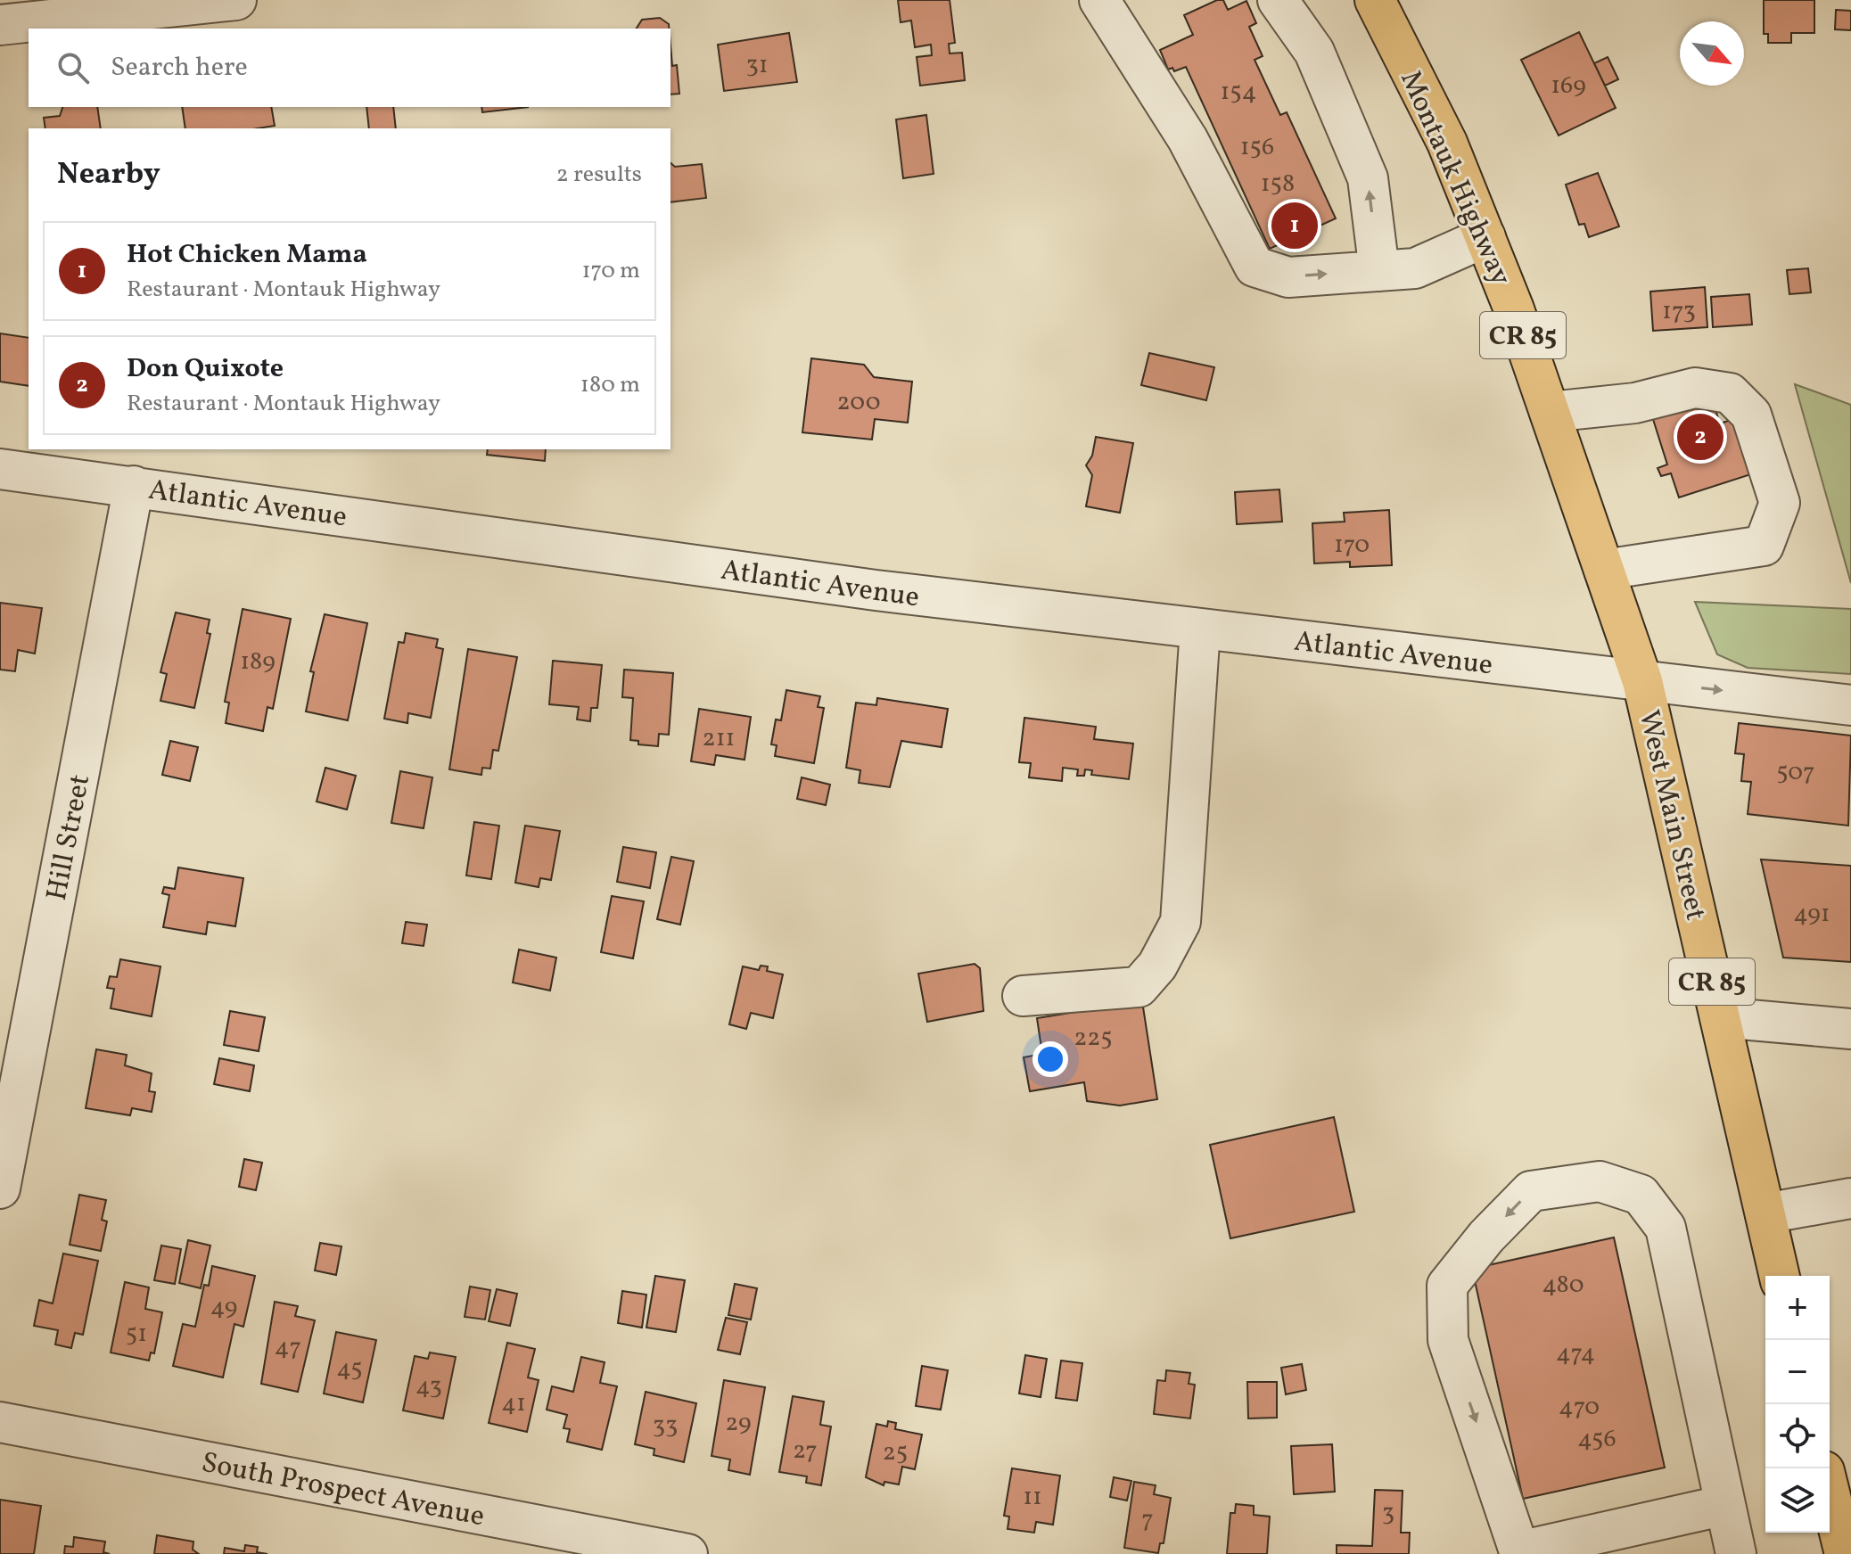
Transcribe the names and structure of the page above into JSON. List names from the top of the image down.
{
  "streets": {
    "main road": ["Montauk Highway", "CR 85", "West Main Street"],
    "street": ["Atlantic Avenue", "Hill Street", "South Prospect Avenue"]
  },
  "crossings": [
    ["Montauk Highway", "Atlantic Avenue"],
    ["Montauk Highway", "West Main Street"],
    ["Atlantic Avenue", "West Main Street"],
    ["Atlantic Avenue", "Hill Street"]
  ],
  "house_numbers": [
    "31",
    "169",
    "154",
    "156",
    "158",
    "173",
    "200",
    "170",
    "189",
    "211",
    "507",
    "491",
    "225",
    "480",
    "49",
    "51",
    "47",
    "474",
    "45",
    "43",
    "41",
    "470",
    "29",
    "33",
    "456",
    "27",
    "25",
    "11",
    "3",
    "7"
  ],
  "north": "bottom right",
  "page": {
    "search": "Search here",
    "heading": ["Nearby", "2 results"],
    "pins": ["1", "2"],
    "list": [
      {
        "mark": "1",
        "name": "Hot Chicken Mama",
        "note": "Restaurant · Montauk Highway",
        "value": "170 m"
      },
      {
        "mark": "2",
        "name": "Don Quixote",
        "note": "Restaurant · Montauk Highway",
        "value": "180 m"
      }
    ],
    "map_buttons": ["+", "−"]
  }
}
